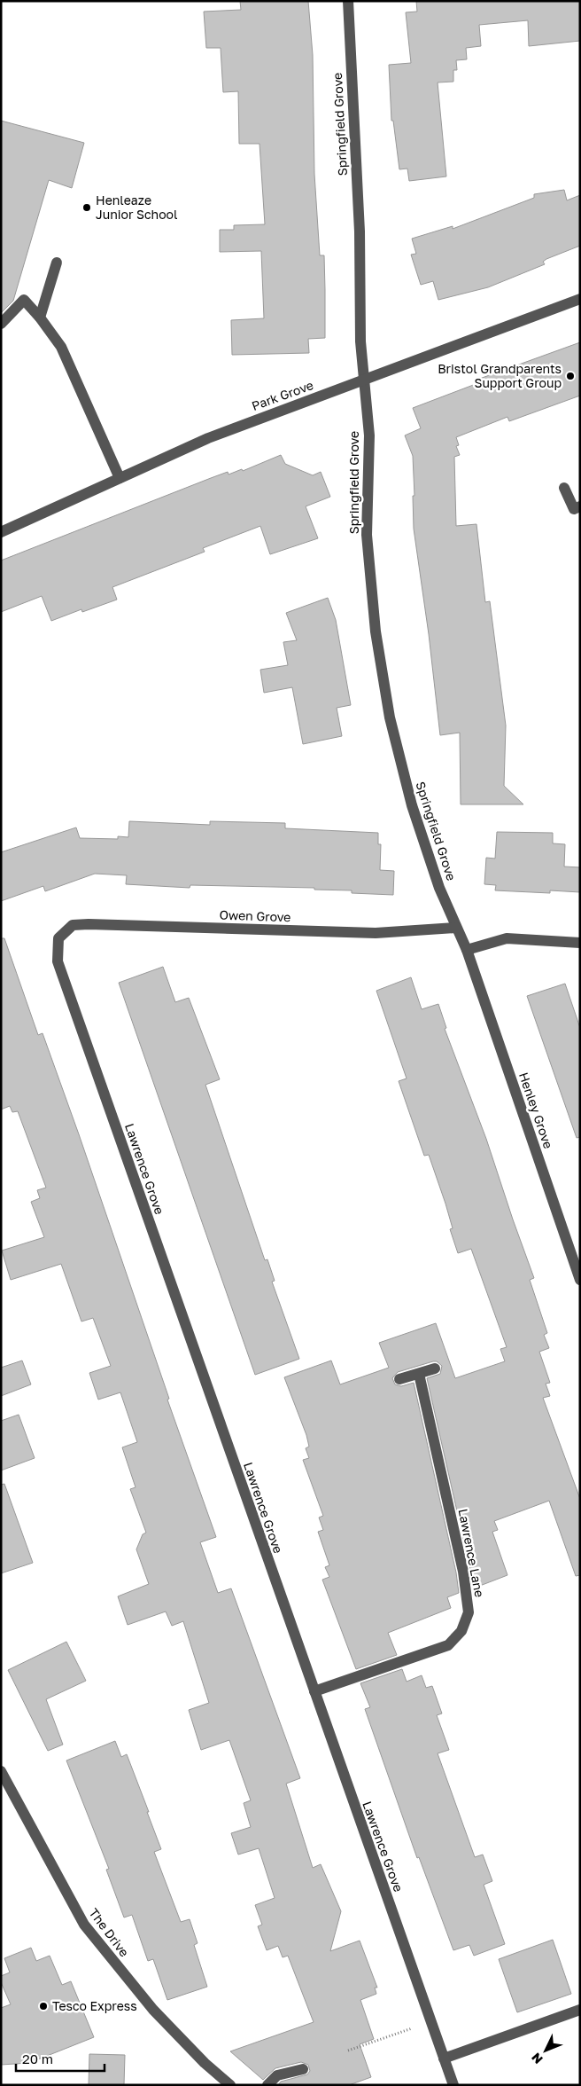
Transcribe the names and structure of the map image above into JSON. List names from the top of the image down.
{
  "streets": {
    "street": [
      "Springfield Grove",
      "Park Grove",
      "Owen Grove",
      "Henley Grove",
      "Lawrence Grove",
      "Lawrence Lane",
      "The Drive"
    ]
  },
  "crossings": [
    ["Springfield Grove", "Park Grove"],
    ["Springfield Grove", "Owen Grove"],
    ["Springfield Grove", "Henley Grove"],
    ["Owen Grove", "Lawrence Grove"],
    ["Lawrence Grove", "Lawrence Lane"]
  ],
  "places": ["Henleaze Junior School", "Bristol Grandparents Support Group", "Tesco Express"],
  "scale_bar": "20 m",
  "north": "bottom left"
}
